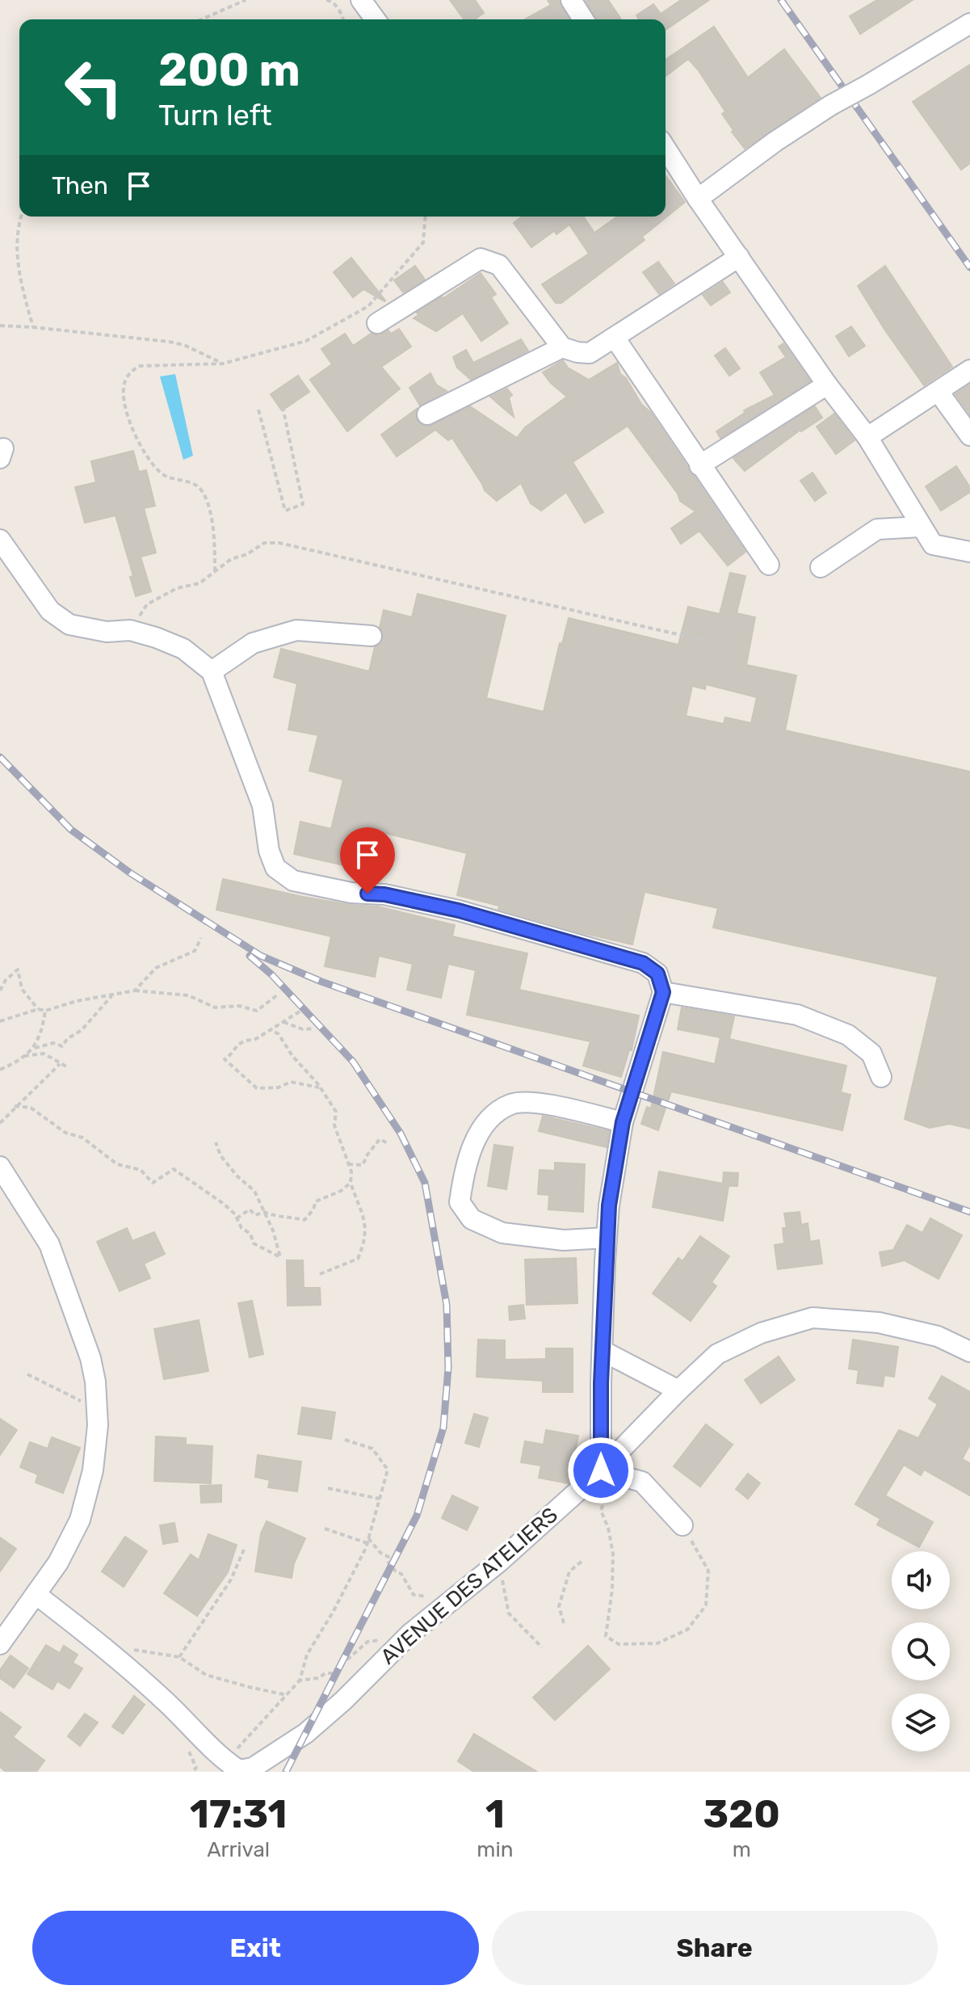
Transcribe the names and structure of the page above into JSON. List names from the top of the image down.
{
  "streets": {
    "street": ["AVENUE DES ATELIERS"]
  },
  "page": {
    "turn": ["200 m", "Turn left"],
    "then": "Then",
    "eta": [
      "17:31",
      "Arrival",
      "1",
      "min",
      "320",
      "m"
    ],
    "buttons": ["Exit", "Share"]
  }
}
